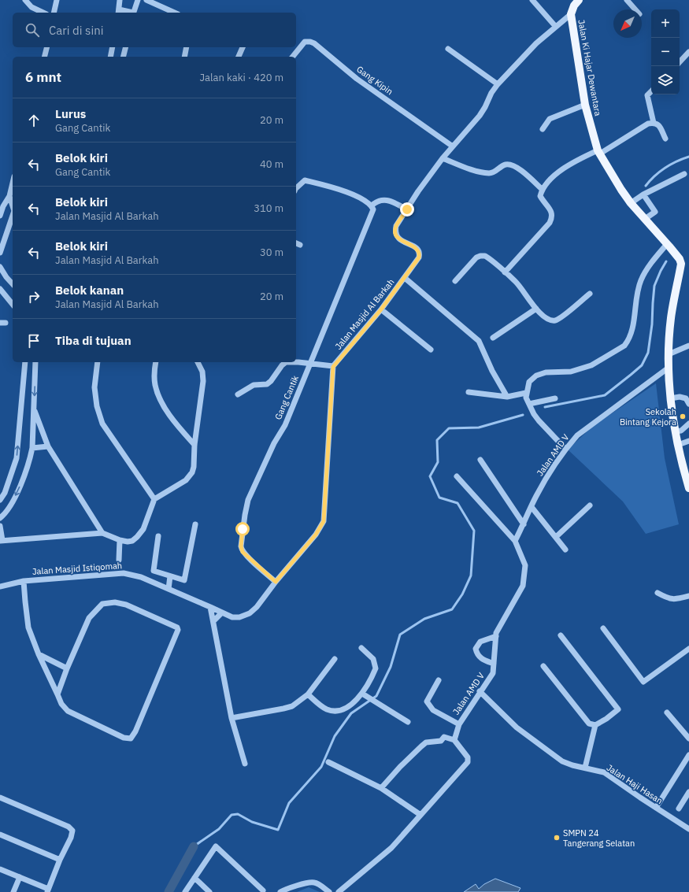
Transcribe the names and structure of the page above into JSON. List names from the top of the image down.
{
  "streets": {
    "main road": ["Jalan Ki Hajar Dewantara"],
    "street": [
      "Gang Kipin",
      "Jalan Masjid Al Barkah",
      "Gang Cantik",
      "Jalan AMD V",
      "Jalan Masjid Istiqomah",
      "Jalan Haji Hasan"
    ]
  },
  "crossings": [
    ["Jalan Ki Hajar Dewantara", "Jalan Masjid Al Barkah"],
    ["Jalan Ki Hajar Dewantara", "Jalan AMD V"],
    ["Gang Kipin", "Jalan Masjid Al Barkah"],
    ["Jalan AMD V", "Jalan Haji Hasan"]
  ],
  "places": ["Sekolah Bintang Kejora", "SMPN 24 Tangerang Selatan"],
  "north": "bottom left",
  "page": {
    "map_buttons": ["+", "−"],
    "search": "Cari di sini",
    "heading": ["6 mnt", "Jalan kaki · 420 m"],
    "list": [
      ["Lurus", "Gang Cantik", "20 m"],
      ["Belok kiri", "Gang Cantik", "40 m"],
      ["Belok kiri", "Jalan Masjid Al Barkah", "310 m"],
      ["Belok kiri", "Jalan Masjid Al Barkah", "30 m"],
      ["Belok kanan", "Jalan Masjid Al Barkah", "20 m"],
      "Tiba di tujuan"
    ]
  }
}
